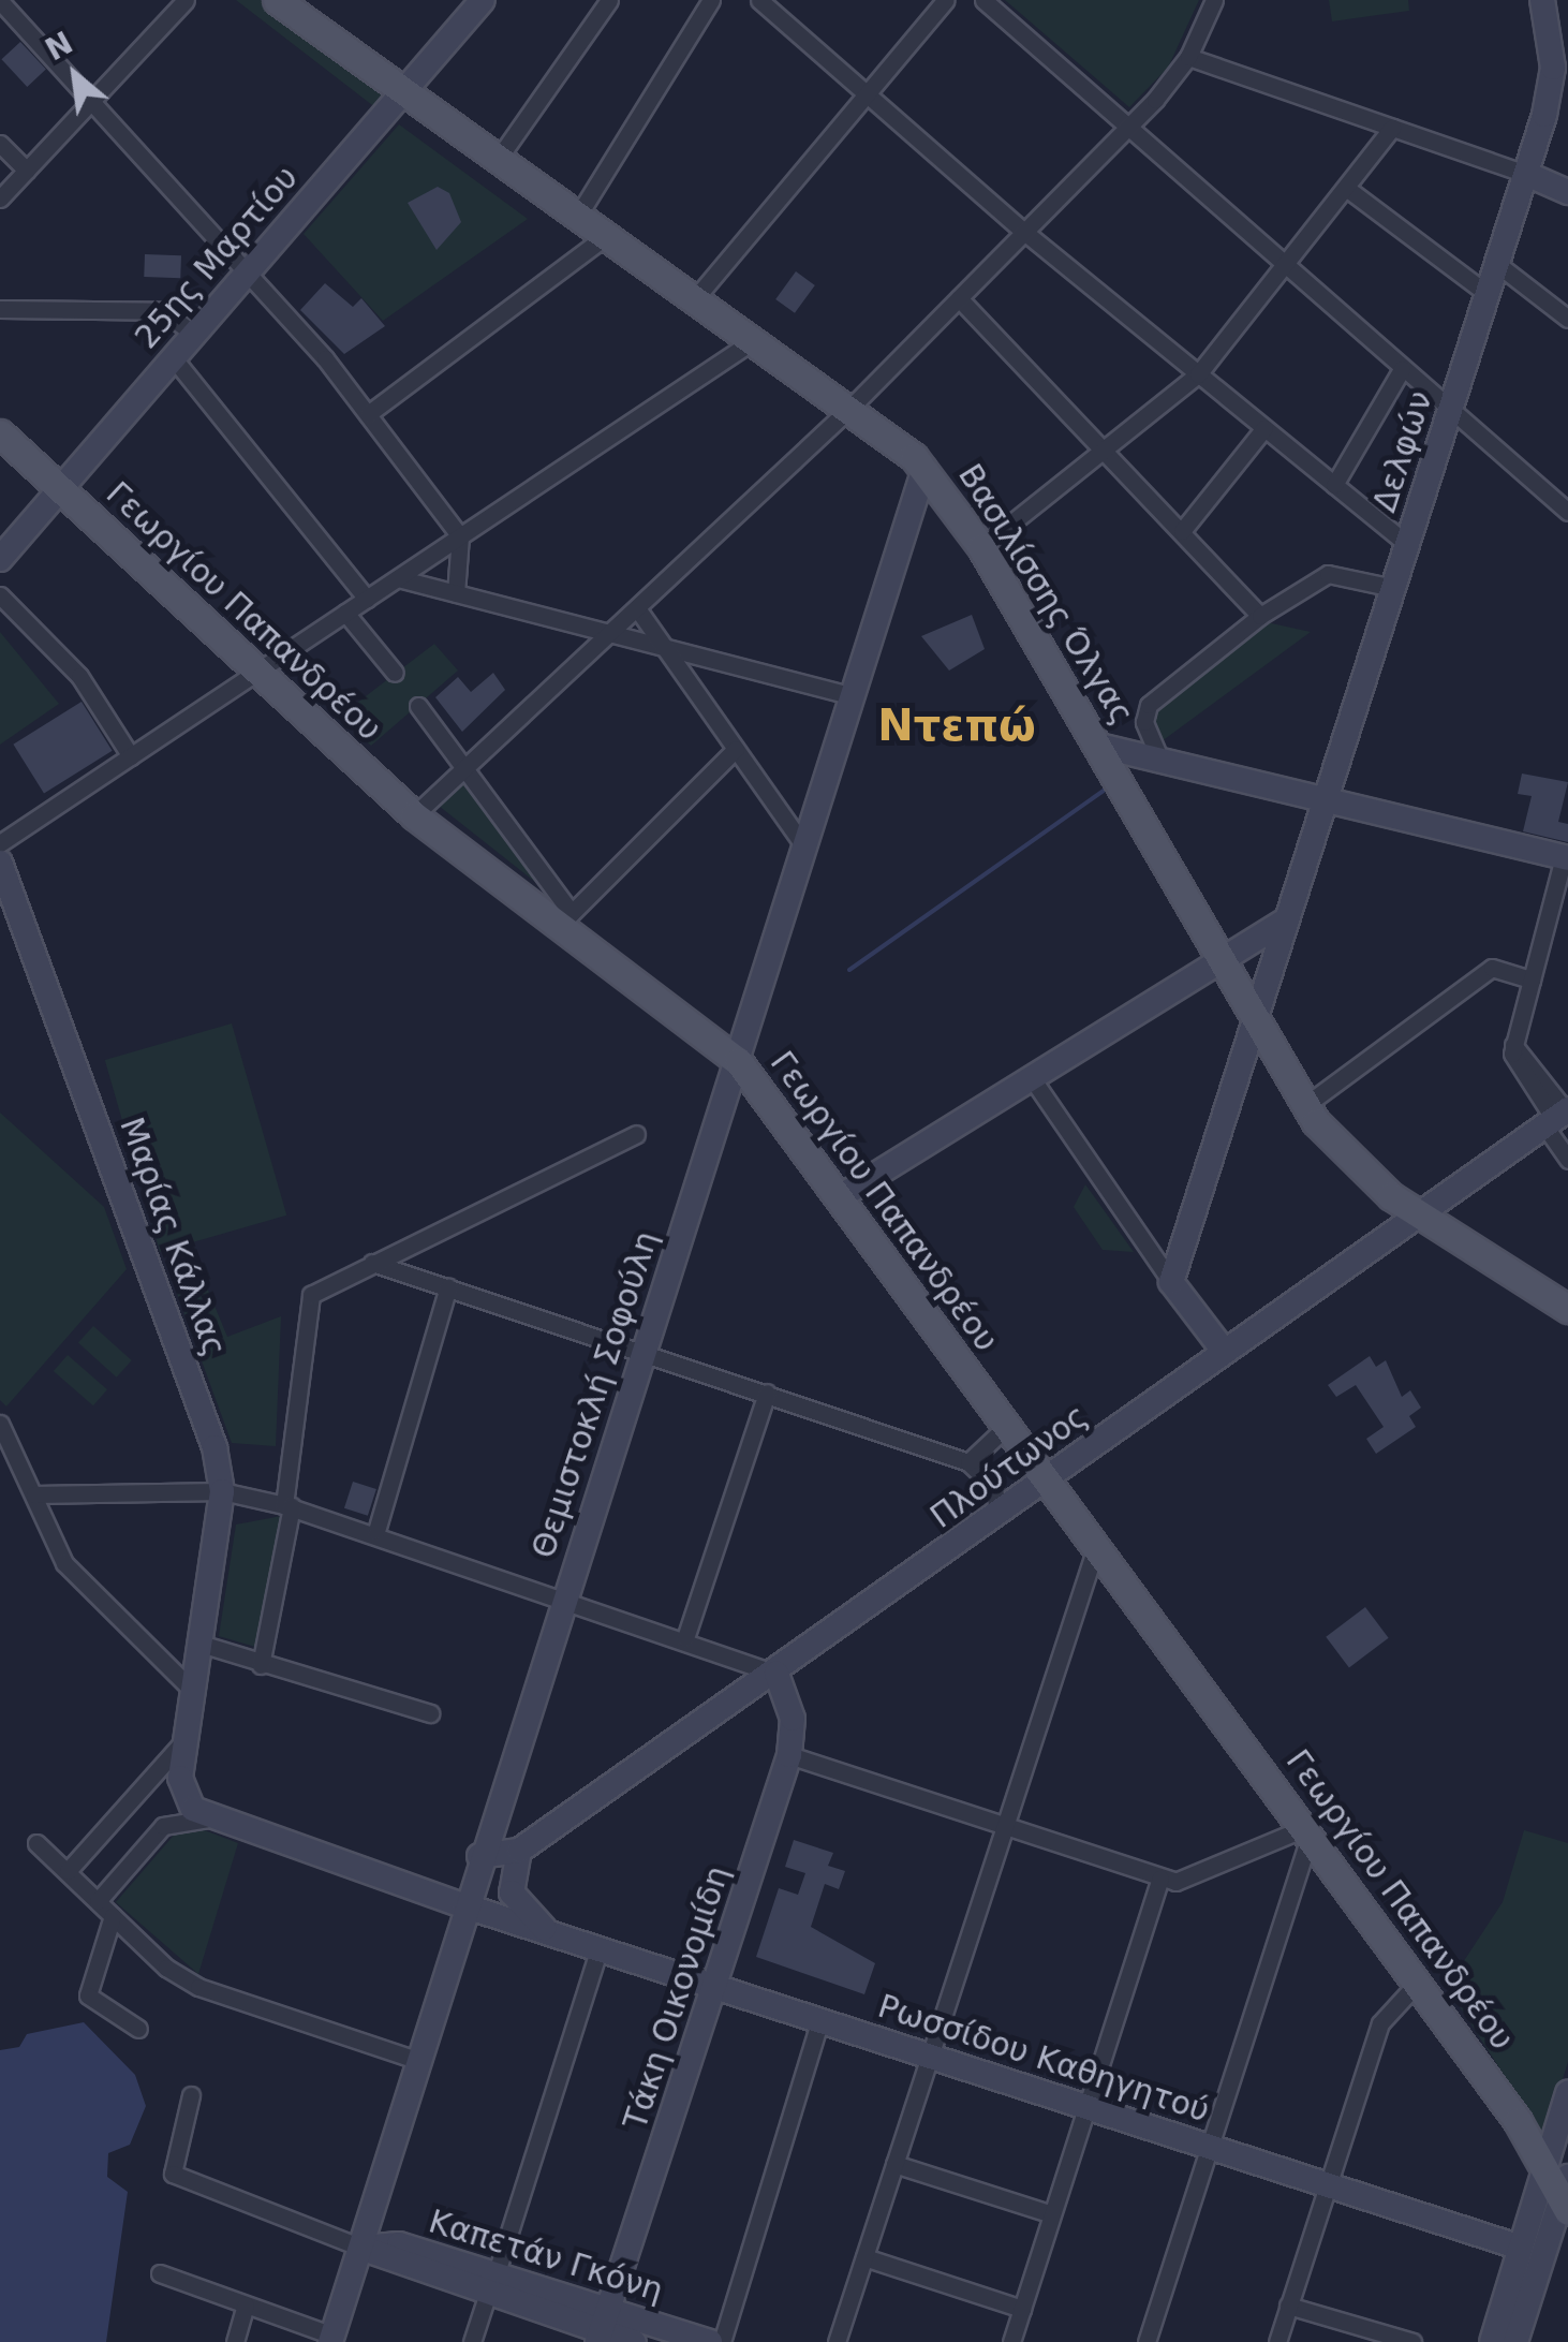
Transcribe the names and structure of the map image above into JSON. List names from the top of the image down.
{
  "streets": {
    "main road": [
      "25ης Μαρτίου",
      "Δελφών",
      "Βασιλίσσης Όλγας",
      "Γεωργίου Παπανδρέου",
      "Μαρίας Κάλλας",
      "Θεμιστοκλή Σοφούλη",
      "Πλούτωνος",
      "Τάκη Οικονομίδη",
      "Ρωσσίδου Καθηγητού",
      "Καπετάν Γκόνη"
    ]
  },
  "crossings": [
    ["25ης Μαρτίου", "Βασιλίσσης Όλγας"],
    ["25ης Μαρτίου", "Γεωργίου Παπανδρέου"],
    ["Δελφών", "Βασιλίσσης Όλγας"],
    ["Βασιλίσσης Όλγας", "Θεμιστοκλή Σοφούλη"],
    ["Βασιλίσσης Όλγας", "Πλούτωνος"],
    ["Γεωργίου Παπανδρέου", "Θεμιστοκλή Σοφούλη"],
    ["Γεωργίου Παπανδρέου", "Πλούτωνος"],
    ["Θεμιστοκλή Σοφούλη", "Πλούτωνος"],
    ["Θεμιστοκλή Σοφούλη", "Ρωσσίδου Καθηγητού"],
    ["Θεμιστοκλή Σοφούλη", "Καπετάν Γκόνη"],
    ["Πλούτωνος", "Τάκη Οικονομίδη"],
    ["Τάκη Οικονομίδη", "Ρωσσίδου Καθηγητού"],
    ["Τάκη Οικονομίδη", "Καπετάν Γκόνη"]
  ],
  "districts": ["Ντεπώ"],
  "north": "top left"
}
